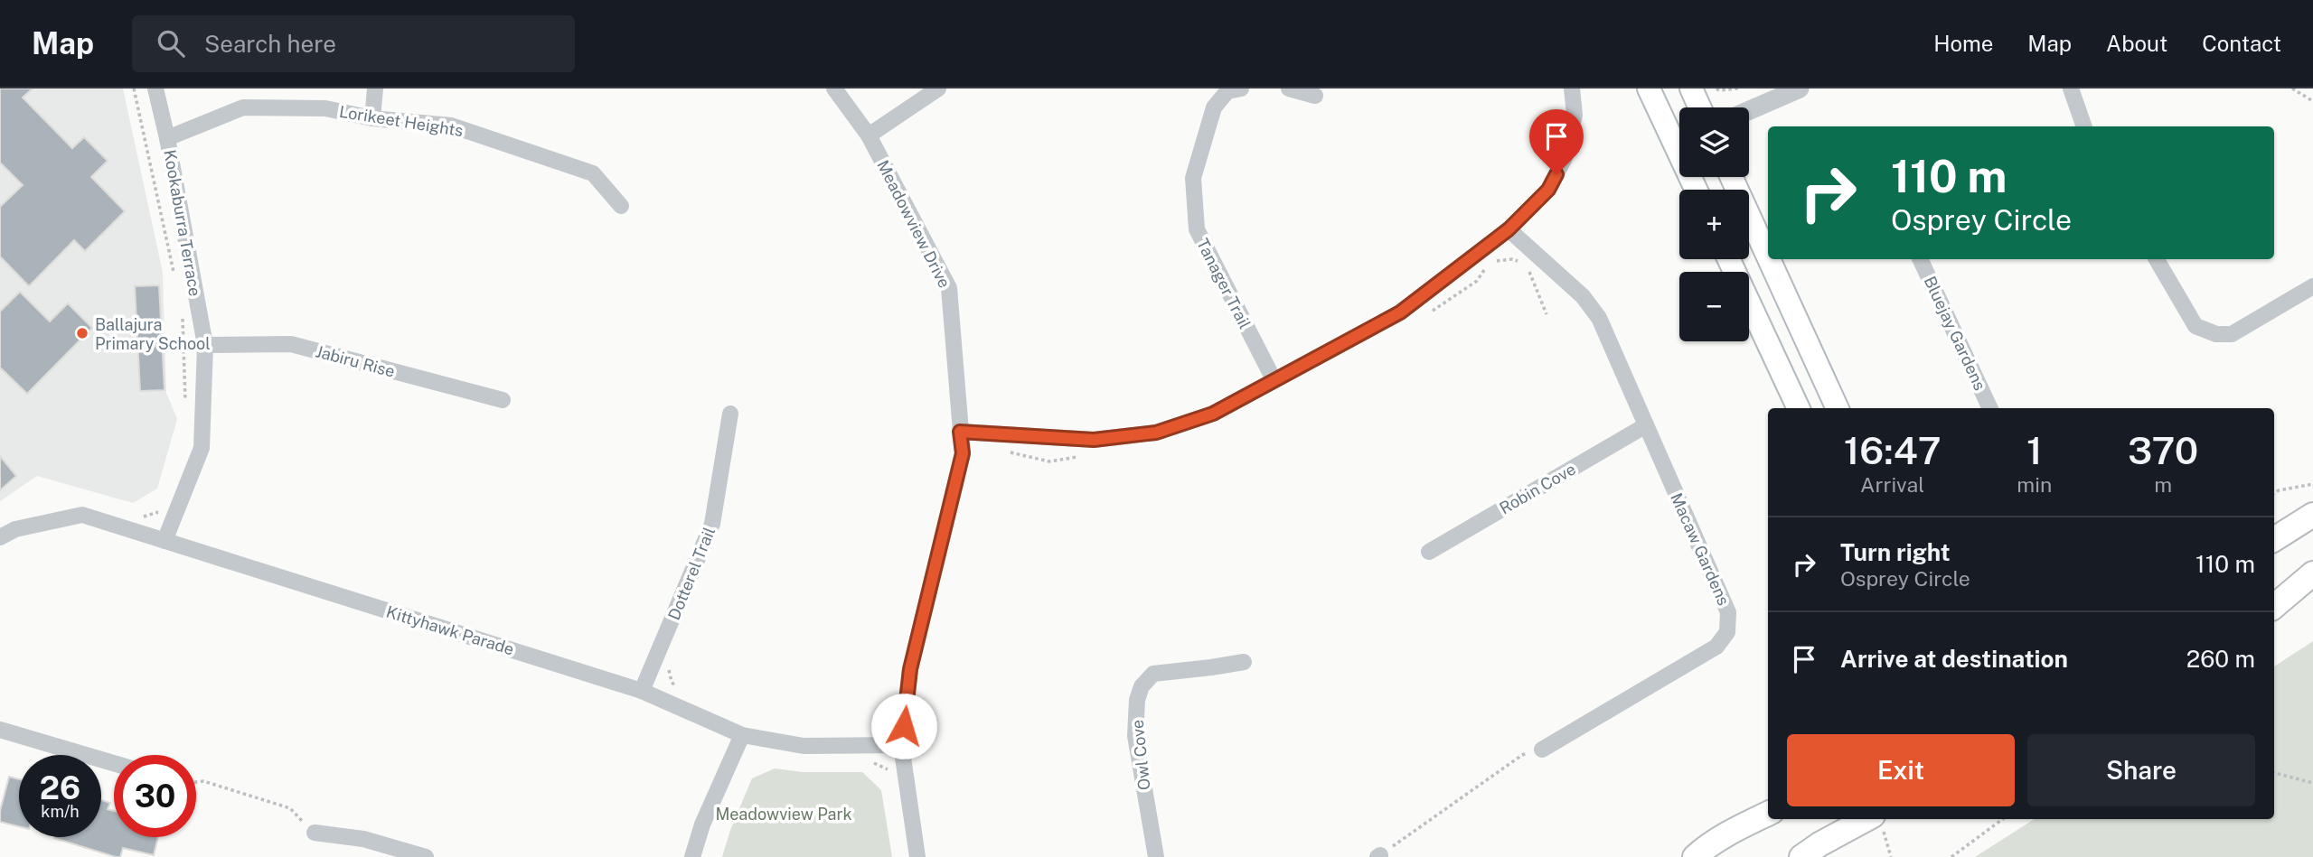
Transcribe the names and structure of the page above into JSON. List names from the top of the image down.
{
  "streets": {
    "street": [
      "Lorikeet Heights",
      "Kookaburra Terrace",
      "Meadowview Drive",
      "Tanager Trail",
      "Bluejay Gardens",
      "Jabiru Rise",
      "Robin Cove",
      "Macaw Gardens",
      "Dotterel Trail",
      "Kittyhawk Parade",
      "Owl Cove"
    ]
  },
  "crossings": [
    ["Lorikeet Heights", "Kookaburra Terrace"],
    ["Kookaburra Terrace", "Jabiru Rise"],
    ["Kookaburra Terrace", "Kittyhawk Parade"],
    ["Meadowview Drive", "Kittyhawk Parade"],
    ["Robin Cove", "Macaw Gardens"],
    ["Dotterel Trail", "Kittyhawk Parade"]
  ],
  "parks": ["Meadowview Park"],
  "places": ["Ballajura Primary School"],
  "page": {
    "header": "Map",
    "search": "Search here",
    "nav": [
      "Home",
      "Map",
      "About",
      "Contact"
    ],
    "map_buttons": ["+", "−"],
    "turn": ["110 m", "Osprey Circle"],
    "eta": [
      "16:47",
      "Arrival",
      "1",
      "min",
      "370",
      "m"
    ],
    "list": [
      {
        "name": "Turn right",
        "note": "Osprey Circle",
        "value": "110 m"
      },
      {
        "name": "Arrive at destination",
        "value": "260 m"
      }
    ],
    "buttons": ["Exit", "Share"],
    "speed": "26 km/h",
    "limit": "30"
  }
}
